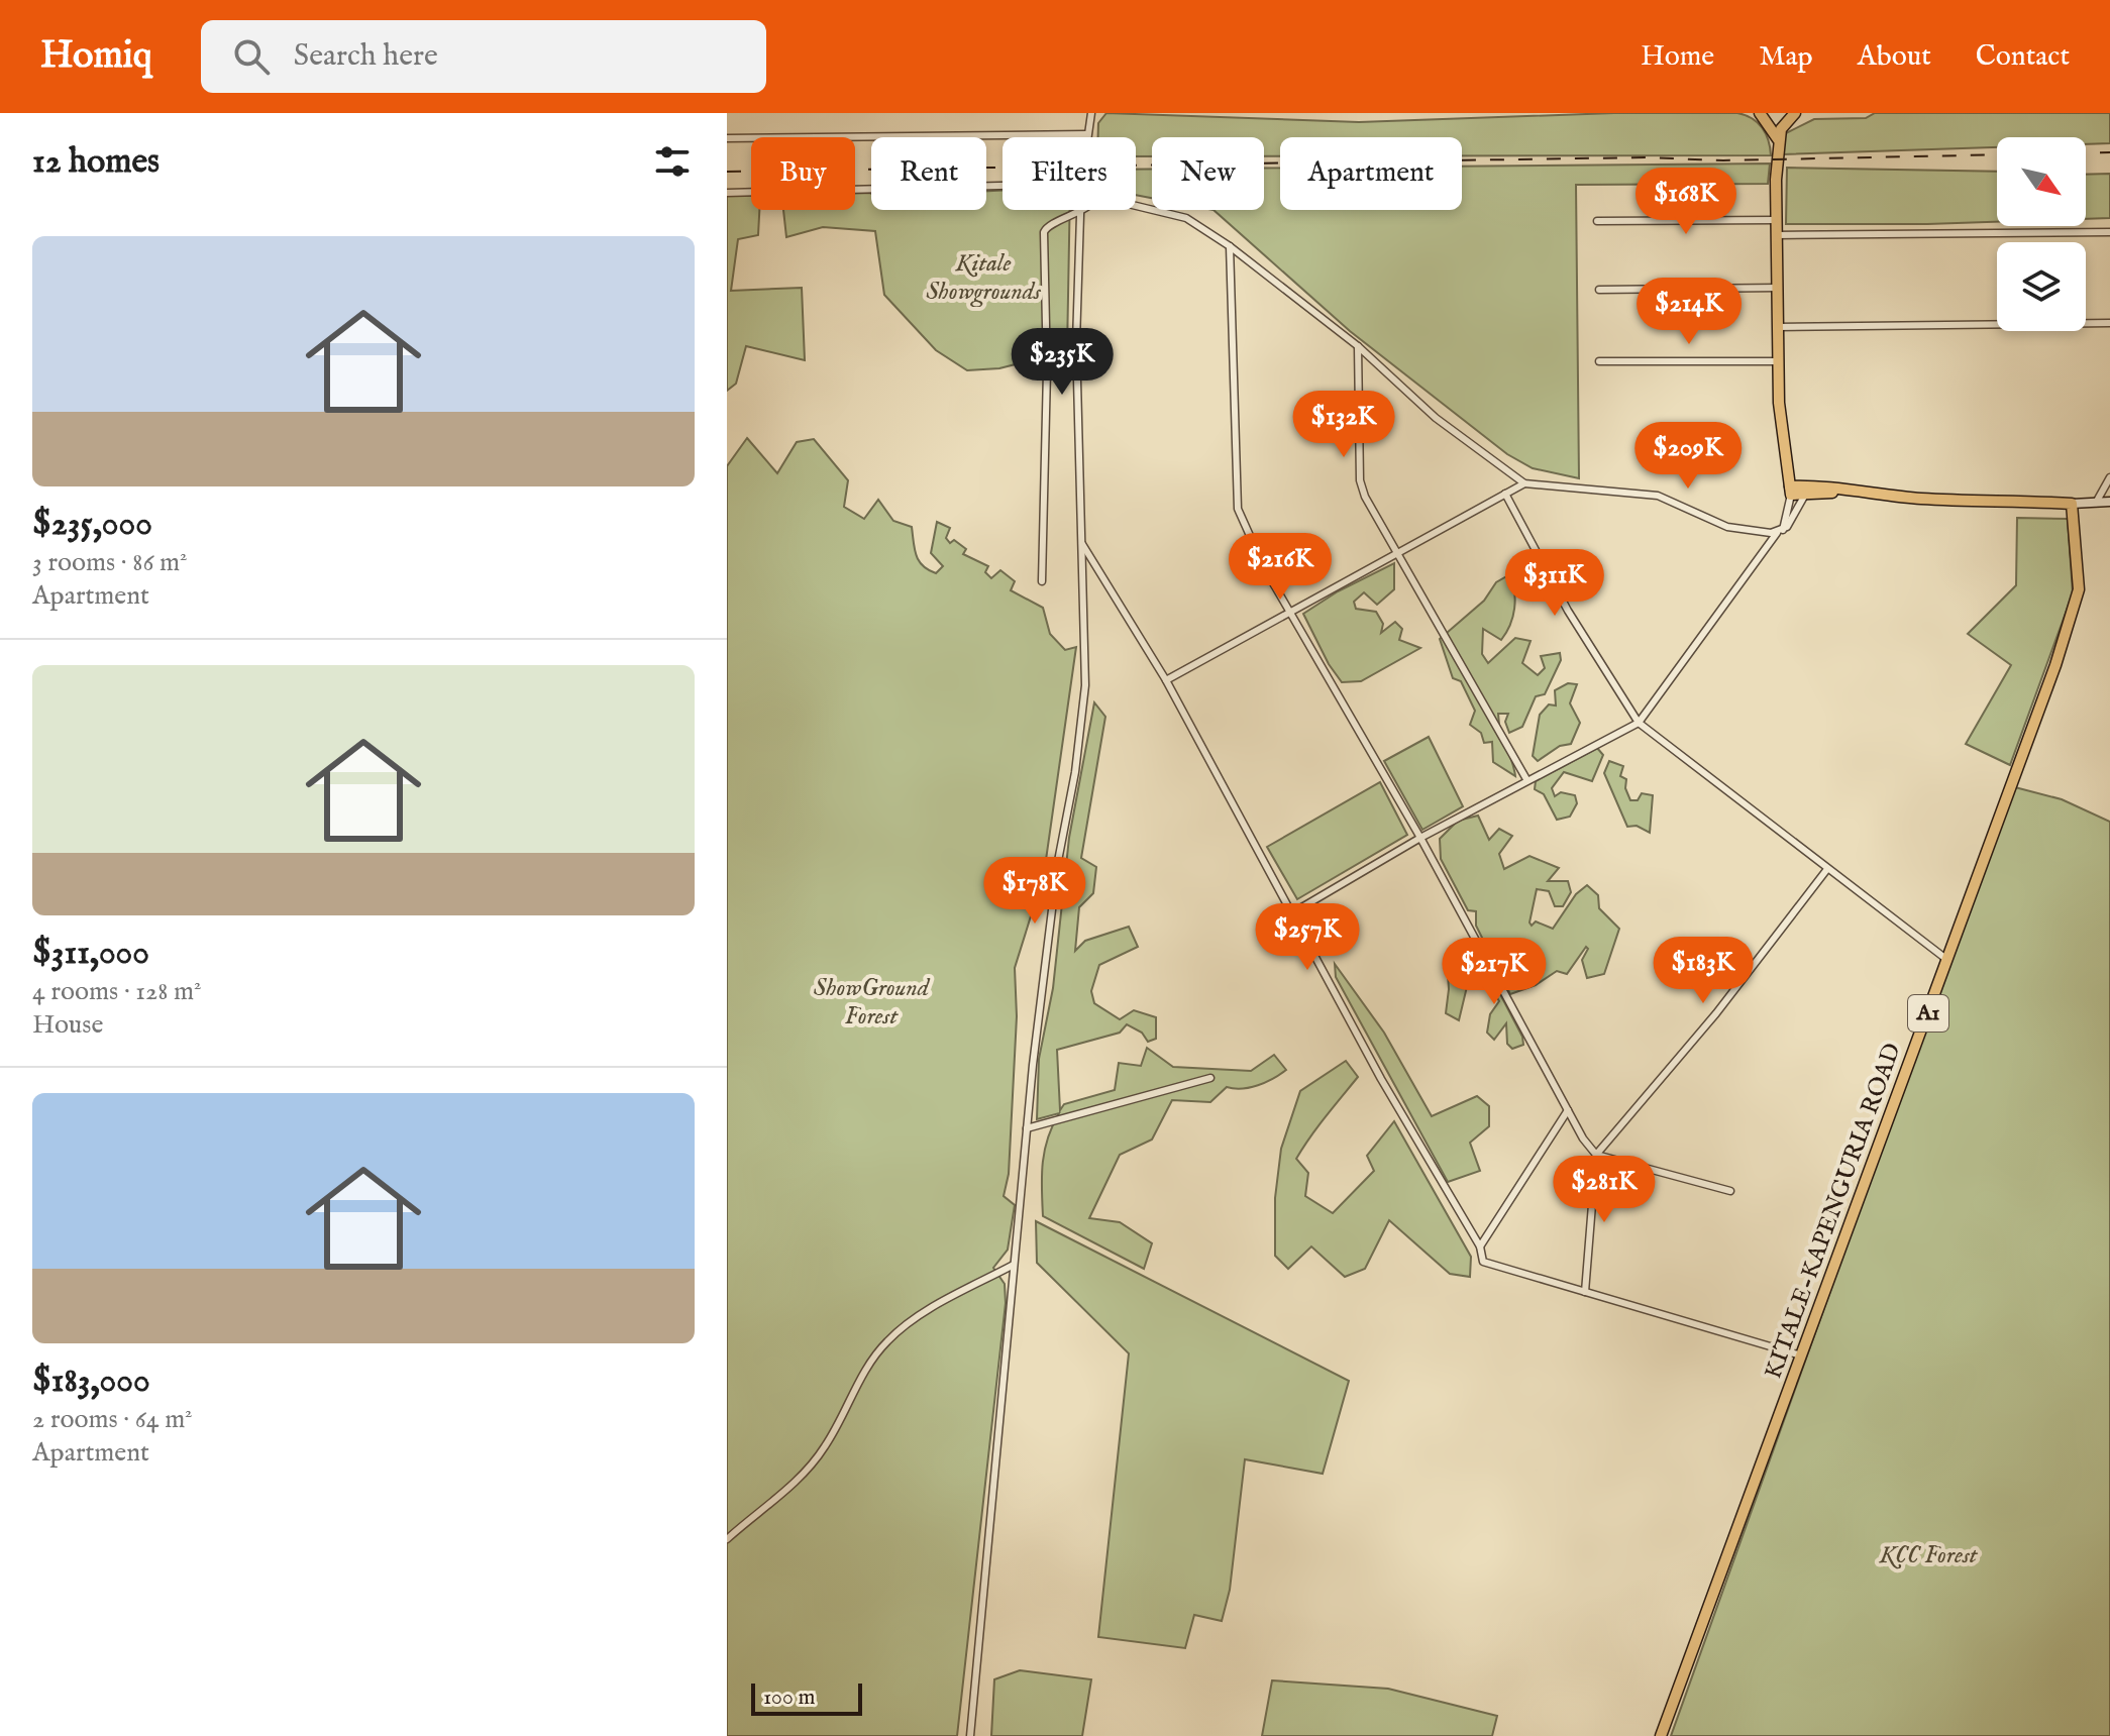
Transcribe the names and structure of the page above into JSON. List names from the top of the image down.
{
  "streets": {
    "highway": ["A1", "KITALE-KAPENGURIA ROAD"]
  },
  "parks": ["Kitale Showgrounds", "ShowGround Forest", "KCC Forest"],
  "scale_bar": "100 m",
  "north": "bottom right",
  "page": {
    "header": "Homiq",
    "search": "Search here",
    "nav": [
      "Home",
      "Map",
      "About",
      "Contact"
    ],
    "heading": "12 homes",
    "chip": [
      "Buy",
      "Rent",
      "Filters",
      "New",
      "Apartment"
    ],
    "price": [
      "$168K",
      "$214K",
      "$235K",
      "$132K",
      "$209K",
      "$216K",
      "$311K",
      "$178K",
      "$257K",
      "$183K",
      "$217K",
      "$281K"
    ],
    "list": [
      {
        "name": "$235,000",
        "note": "3 rooms · 86 m² · Apartment"
      },
      {
        "name": "$311,000",
        "note": "4 rooms · 128 m² · House"
      },
      {
        "name": "$183,000",
        "note": "2 rooms · 64 m² · Apartment"
      }
    ],
    "scale": "100 m"
  }
}
